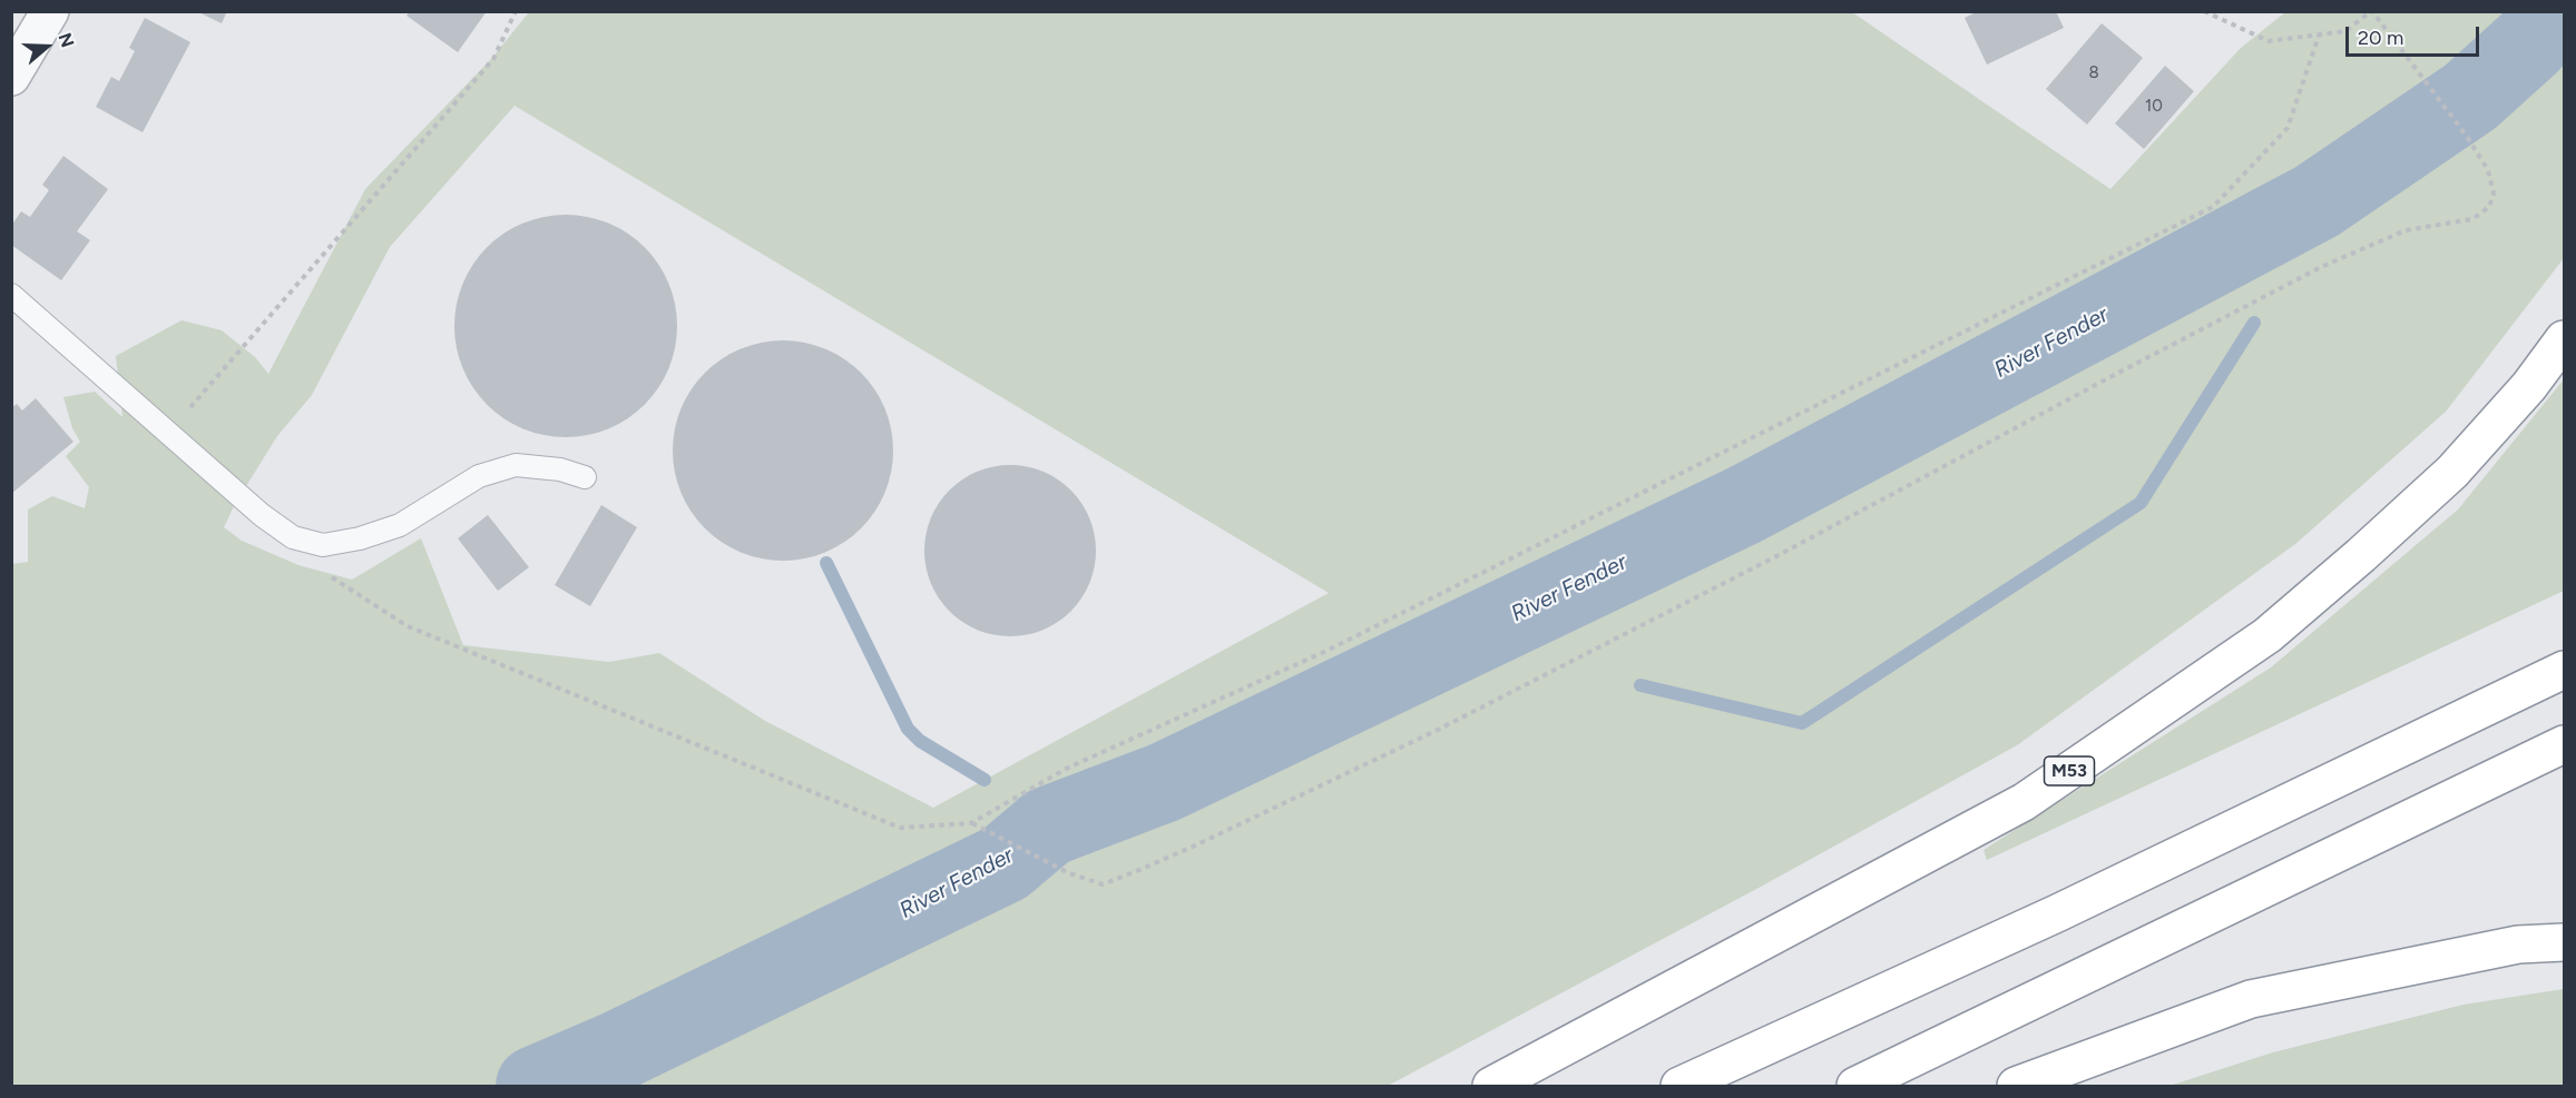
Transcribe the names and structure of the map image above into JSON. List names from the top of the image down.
{
  "streets": {
    "highway": ["M53"]
  },
  "water": ["River Fender"],
  "house_numbers": ["8", "10"],
  "scale_bar": "20 m",
  "north": "right"
}
